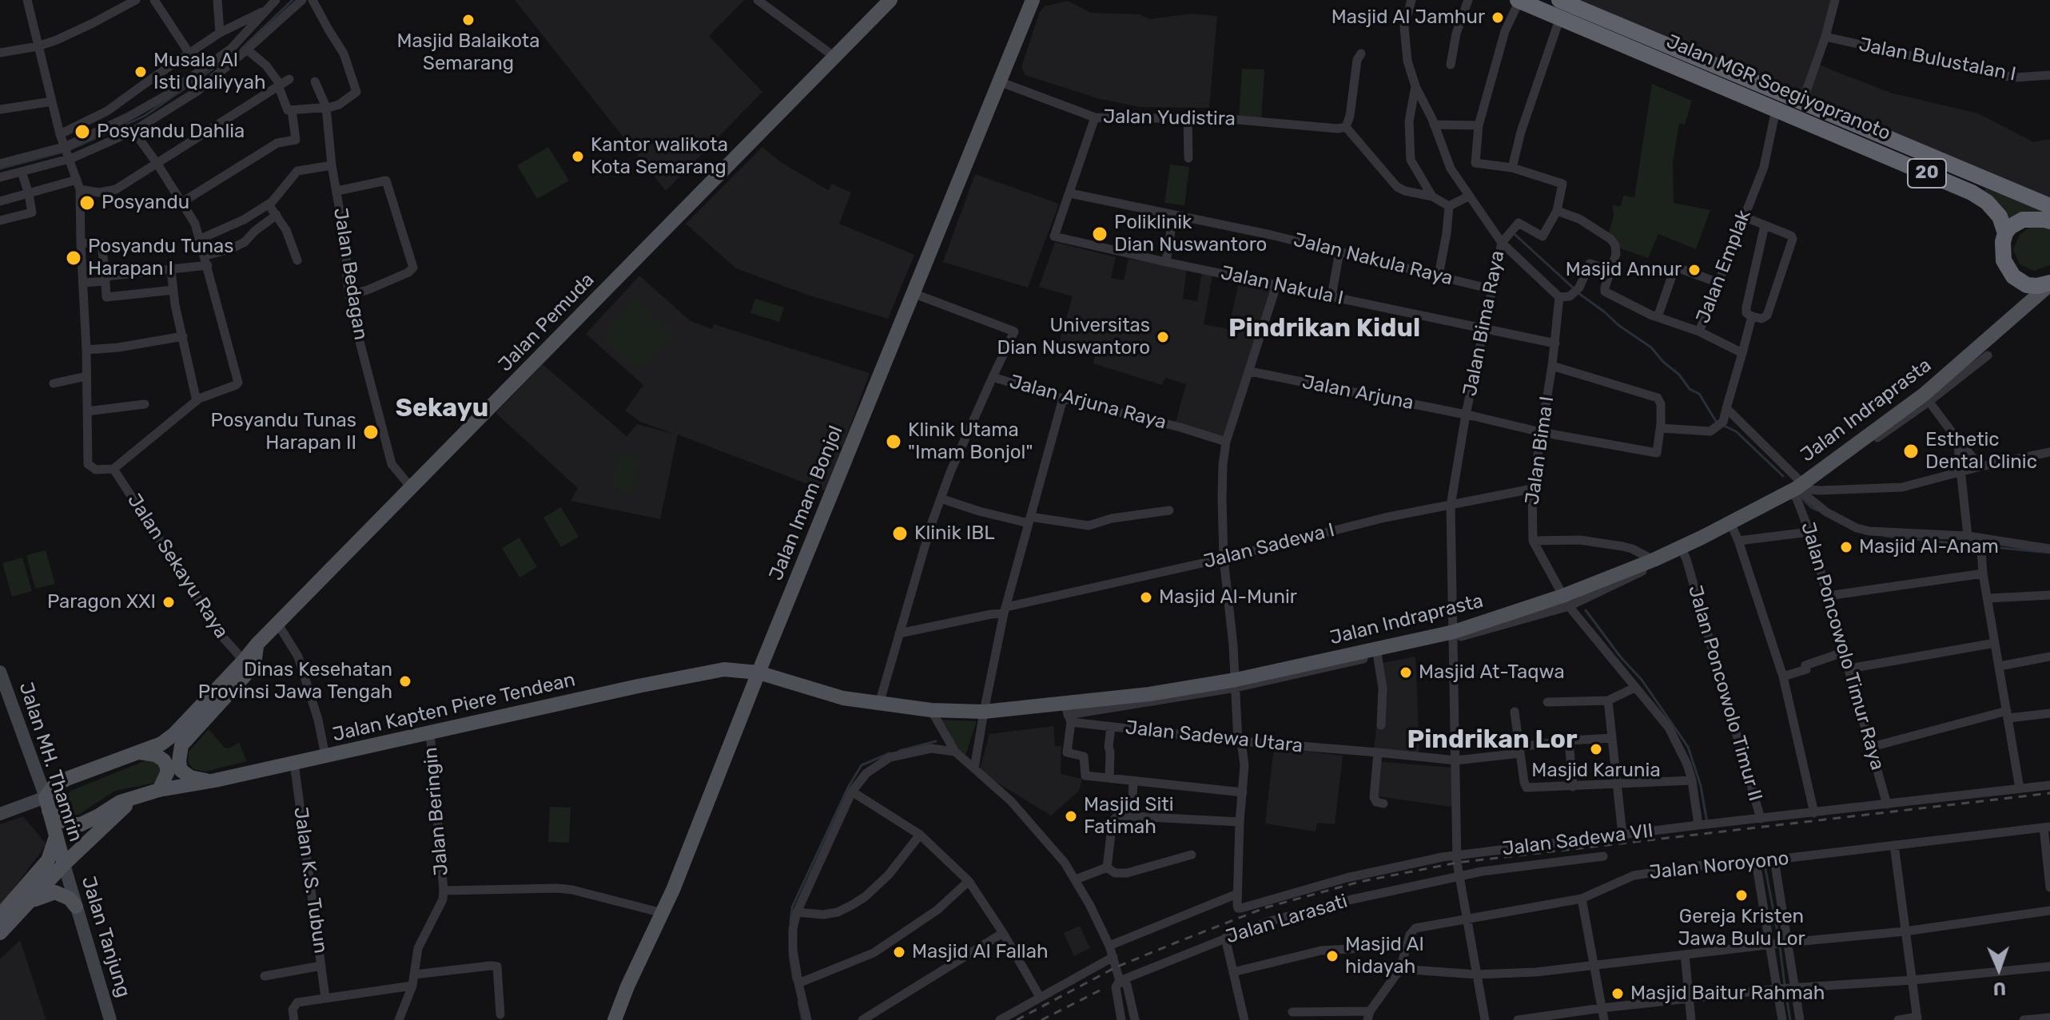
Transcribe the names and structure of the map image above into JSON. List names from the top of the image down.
{
  "streets": {
    "highway": ["Jalan MGR Soegiyopranoto", "20"],
    "main road": [
      "Jalan Pemuda",
      "Jalan Indraprasta",
      "Jalan Imam Bonjol",
      "Jalan Kapten Piere Tendean",
      "Jalan MH. Thamrin",
      "Jalan Tanjung"
    ],
    "street": [
      "Jalan Bulustalan I",
      "Jalan Yudistira",
      "Jalan Nakula Raya",
      "Jalan Emplak",
      "Jalan Bedagan",
      "Jalan Nakula I",
      "Jalan Bima Raya",
      "Jalan Arjuna",
      "Jalan Arjuna Raya",
      "Jalan Bima I",
      "Jalan Sadewa I",
      "Jalan Sekayu Raya",
      "Jalan Poncowolo Timur Raya",
      "Jalan Poncowolo Timur II",
      "Jalan Sadewa Utara",
      "Jalan Beringin",
      "Jalan Sadewa VII",
      "Jalan Noroyono",
      "Jalan K.S. Tubun",
      "Jalan Larasati"
    ]
  },
  "crossings": [
    ["Jalan MGR Soegiyopranoto", "Jalan Emplak"],
    ["Jalan MGR Soegiyopranoto", "Jalan Indraprasta"],
    ["Jalan Yudistira", "Jalan Imam Bonjol"],
    ["Jalan Nakula Raya", "Jalan Nakula I"],
    ["Jalan Nakula Raya", "Jalan Bima Raya"],
    ["Jalan Bedagan", "Jalan Pemuda"],
    ["Jalan Nakula I", "Jalan Bima Raya"],
    ["Jalan Nakula I", "Jalan Bima I"],
    ["Jalan Pemuda", "Jalan Sekayu Raya"],
    ["Jalan Pemuda", "Jalan MH. Thamrin"],
    ["Jalan Bima Raya", "Jalan Arjuna"],
    ["Jalan Bima Raya", "Jalan Indraprasta"],
    ["Jalan Bima Raya", "Jalan Sadewa I"],
    ["Jalan Arjuna", "Jalan Bima I"],
    ["Jalan Arjuna Raya", "Jalan Imam Bonjol"],
    ["Jalan Indraprasta", "Jalan Bima I"],
    ["Jalan Indraprasta", "Jalan Imam Bonjol"],
    ["Jalan Indraprasta", "Jalan Poncowolo Timur Raya"],
    ["Jalan Indraprasta", "Jalan Poncowolo Timur II"],
    ["Jalan Indraprasta", "Jalan Kapten Piere Tendean"],
    ["Jalan Indraprasta", "Jalan Sadewa Utara"],
    ["Jalan Bima I", "Jalan Sadewa I"],
    ["Jalan Bima I", "Jalan Poncowolo Timur II"],
    ["Jalan Bima I", "Jalan Sadewa VII"],
    ["Jalan Imam Bonjol", "Jalan Kapten Piere Tendean"],
    ["Jalan Imam Bonjol", "Jalan Beringin"],
    ["Jalan Poncowolo Timur II", "Jalan Sadewa VII"],
    ["Jalan Kapten Piere Tendean", "Jalan Beringin"],
    ["Jalan Kapten Piere Tendean", "Jalan K.S. Tubun"],
    ["Jalan MH. Thamrin", "Jalan Tanjung"]
  ],
  "districts": ["Pindrikan Kidul", "Sekayu", "Pindrikan Lor"],
  "places": [
    "Masjid Al Jamhur",
    "Masjid Balaikota Semarang",
    "Musala Al Isti Qlaliyyah",
    "Posyandu Dahlia",
    "Kantor walikota Kota Semarang",
    "Posyandu",
    "Poliklinik Dian Nuswantoro",
    "Posyandu Tunas Harapan I",
    "Masjid Annur",
    "Universitas Dian Nuswantoro",
    "Posyandu Tunas Harapan II",
    "Klinik Utama \"Imam Bonjol\"",
    "Esthetic Dental Clinic",
    "Klinik IBL",
    "Masjid Al-Anam",
    "Masjid Al-Munir",
    "Paragon XXI",
    "Masjid At-Taqwa",
    "Dinas Kesehatan Provinsi Jawa Tengah",
    "Masjid Karunia",
    "Masjid Siti Fatimah",
    "Gereja Kristen Jawa Bulu Lor",
    "Masjid Al Fallah",
    "Masjid Al hidayah",
    "Masjid Baitur Rahmah"
  ],
  "north": "bottom"
}
